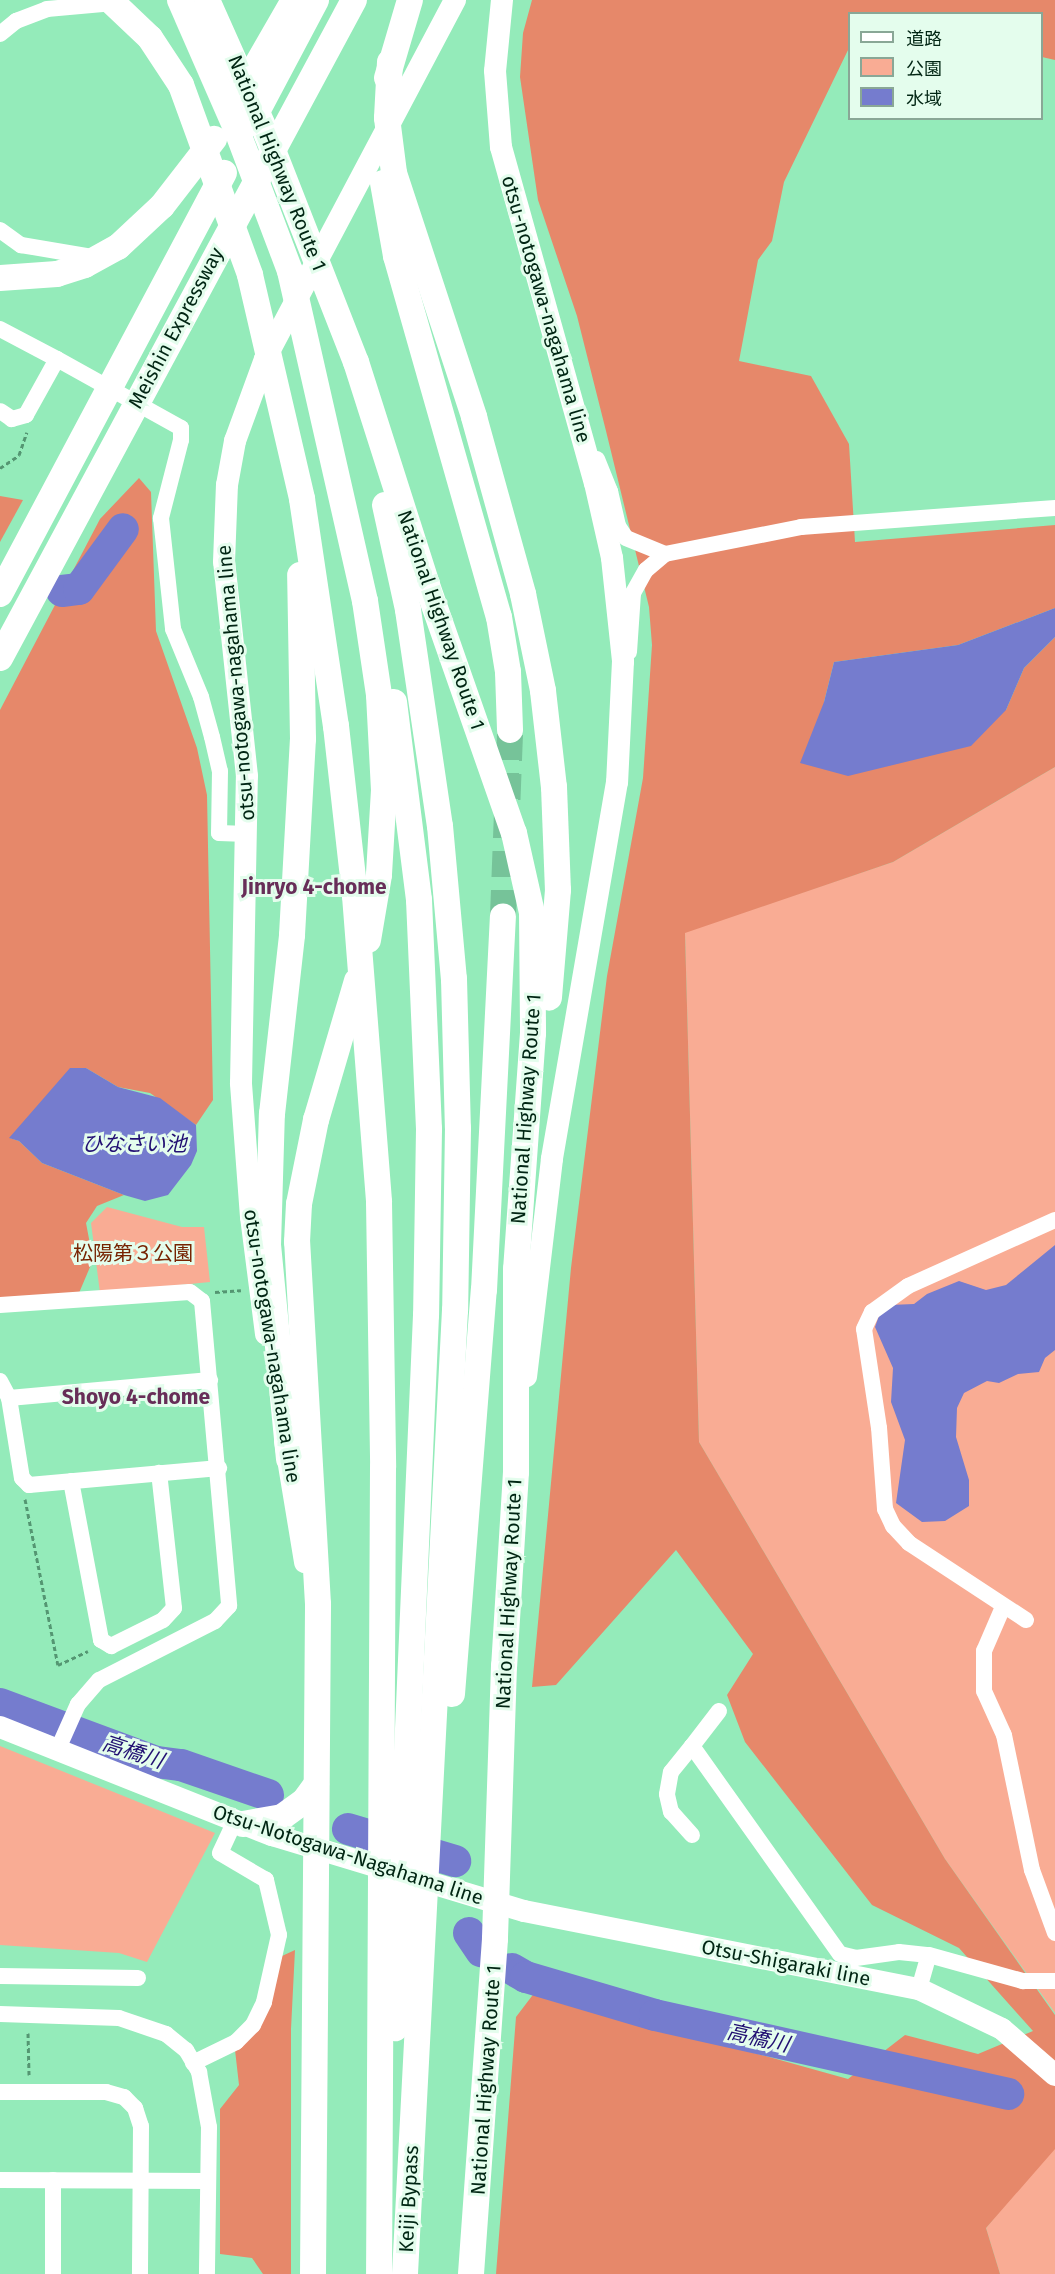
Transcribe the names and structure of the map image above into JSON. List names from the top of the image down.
{
  "streets": {
    "highway": ["National Highway Route 1", "Meishin Expressway", "Keiji Bypass"],
    "main road": ["otsu-notogawa-nagahama line", "Otsu-Notogawa-Nagahama line", "Otsu-Shigaraki line"]
  },
  "crossings": [
    ["National Highway Route 1", "otsu-notogawa-nagahama line"],
    ["National Highway Route 1", "Otsu-Notogawa-Nagahama line"],
    ["National Highway Route 1", "Otsu-Shigaraki line"],
    ["Otsu-Notogawa-Nagahama line", "Otsu-Shigaraki line"]
  ],
  "districts": ["Jinryo 4-chome", "Shoyo 4-chome"],
  "water": ["ひなさい池", "高橋川"],
  "parks": ["松陽第３公園"],
  "legend": ["道路", "公園", "水域"]
}
